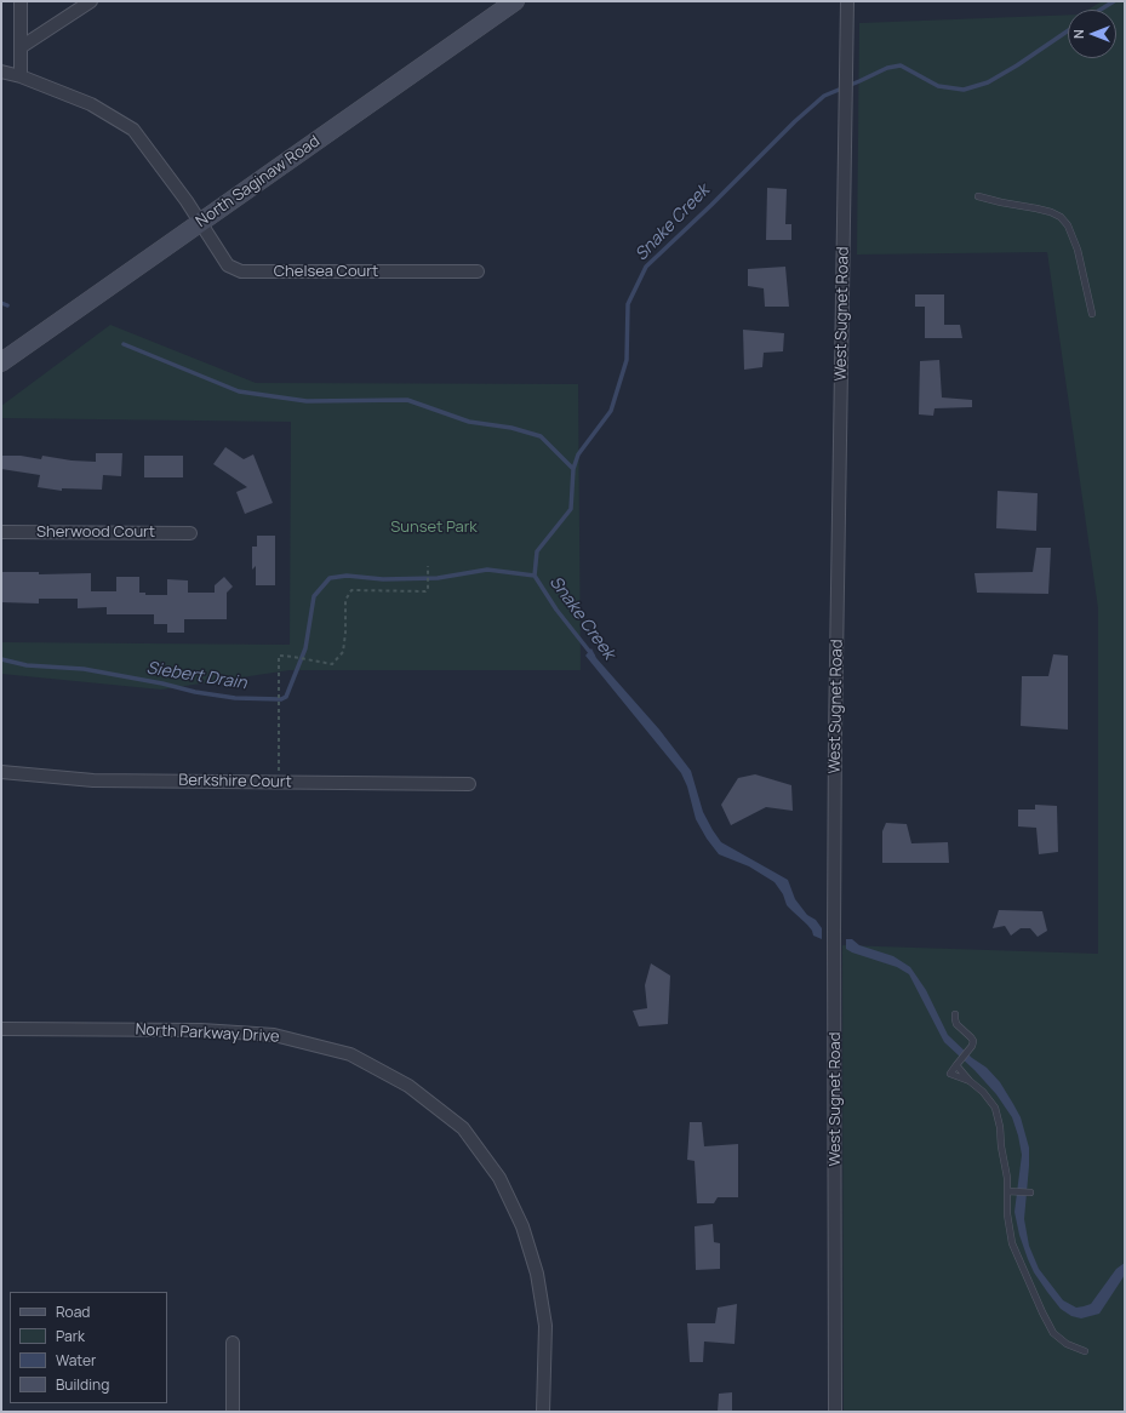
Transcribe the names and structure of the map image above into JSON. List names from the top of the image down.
{
  "streets": {
    "main road": ["North Saginaw Road"],
    "street": [
      "Chelsea Court",
      "West Sugnet Road",
      "Sherwood Court",
      "Berkshire Court",
      "North Parkway Drive"
    ]
  },
  "crossings": [
    ["North Saginaw Road", "Chelsea Court"]
  ],
  "water": ["Snake Creek", "Siebert Drain"],
  "parks": ["Sunset Park"],
  "legend": [
    "Road",
    "Park",
    "Water",
    "Building"
  ],
  "north": "left"
}
